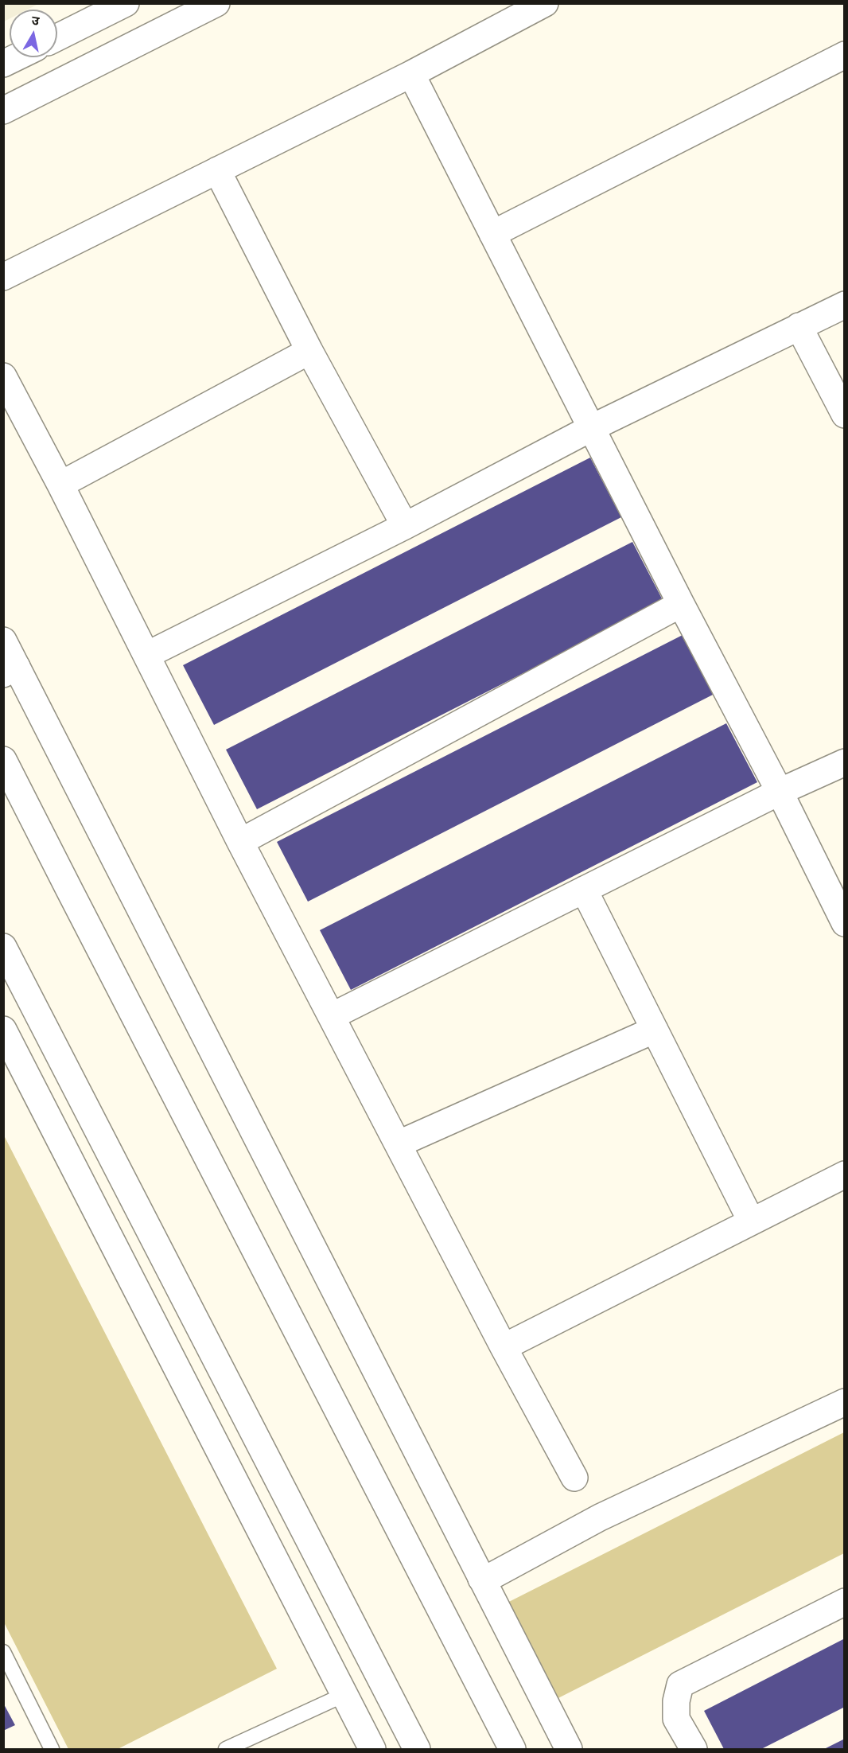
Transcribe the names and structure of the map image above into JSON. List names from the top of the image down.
{
  "north": "top"
}
